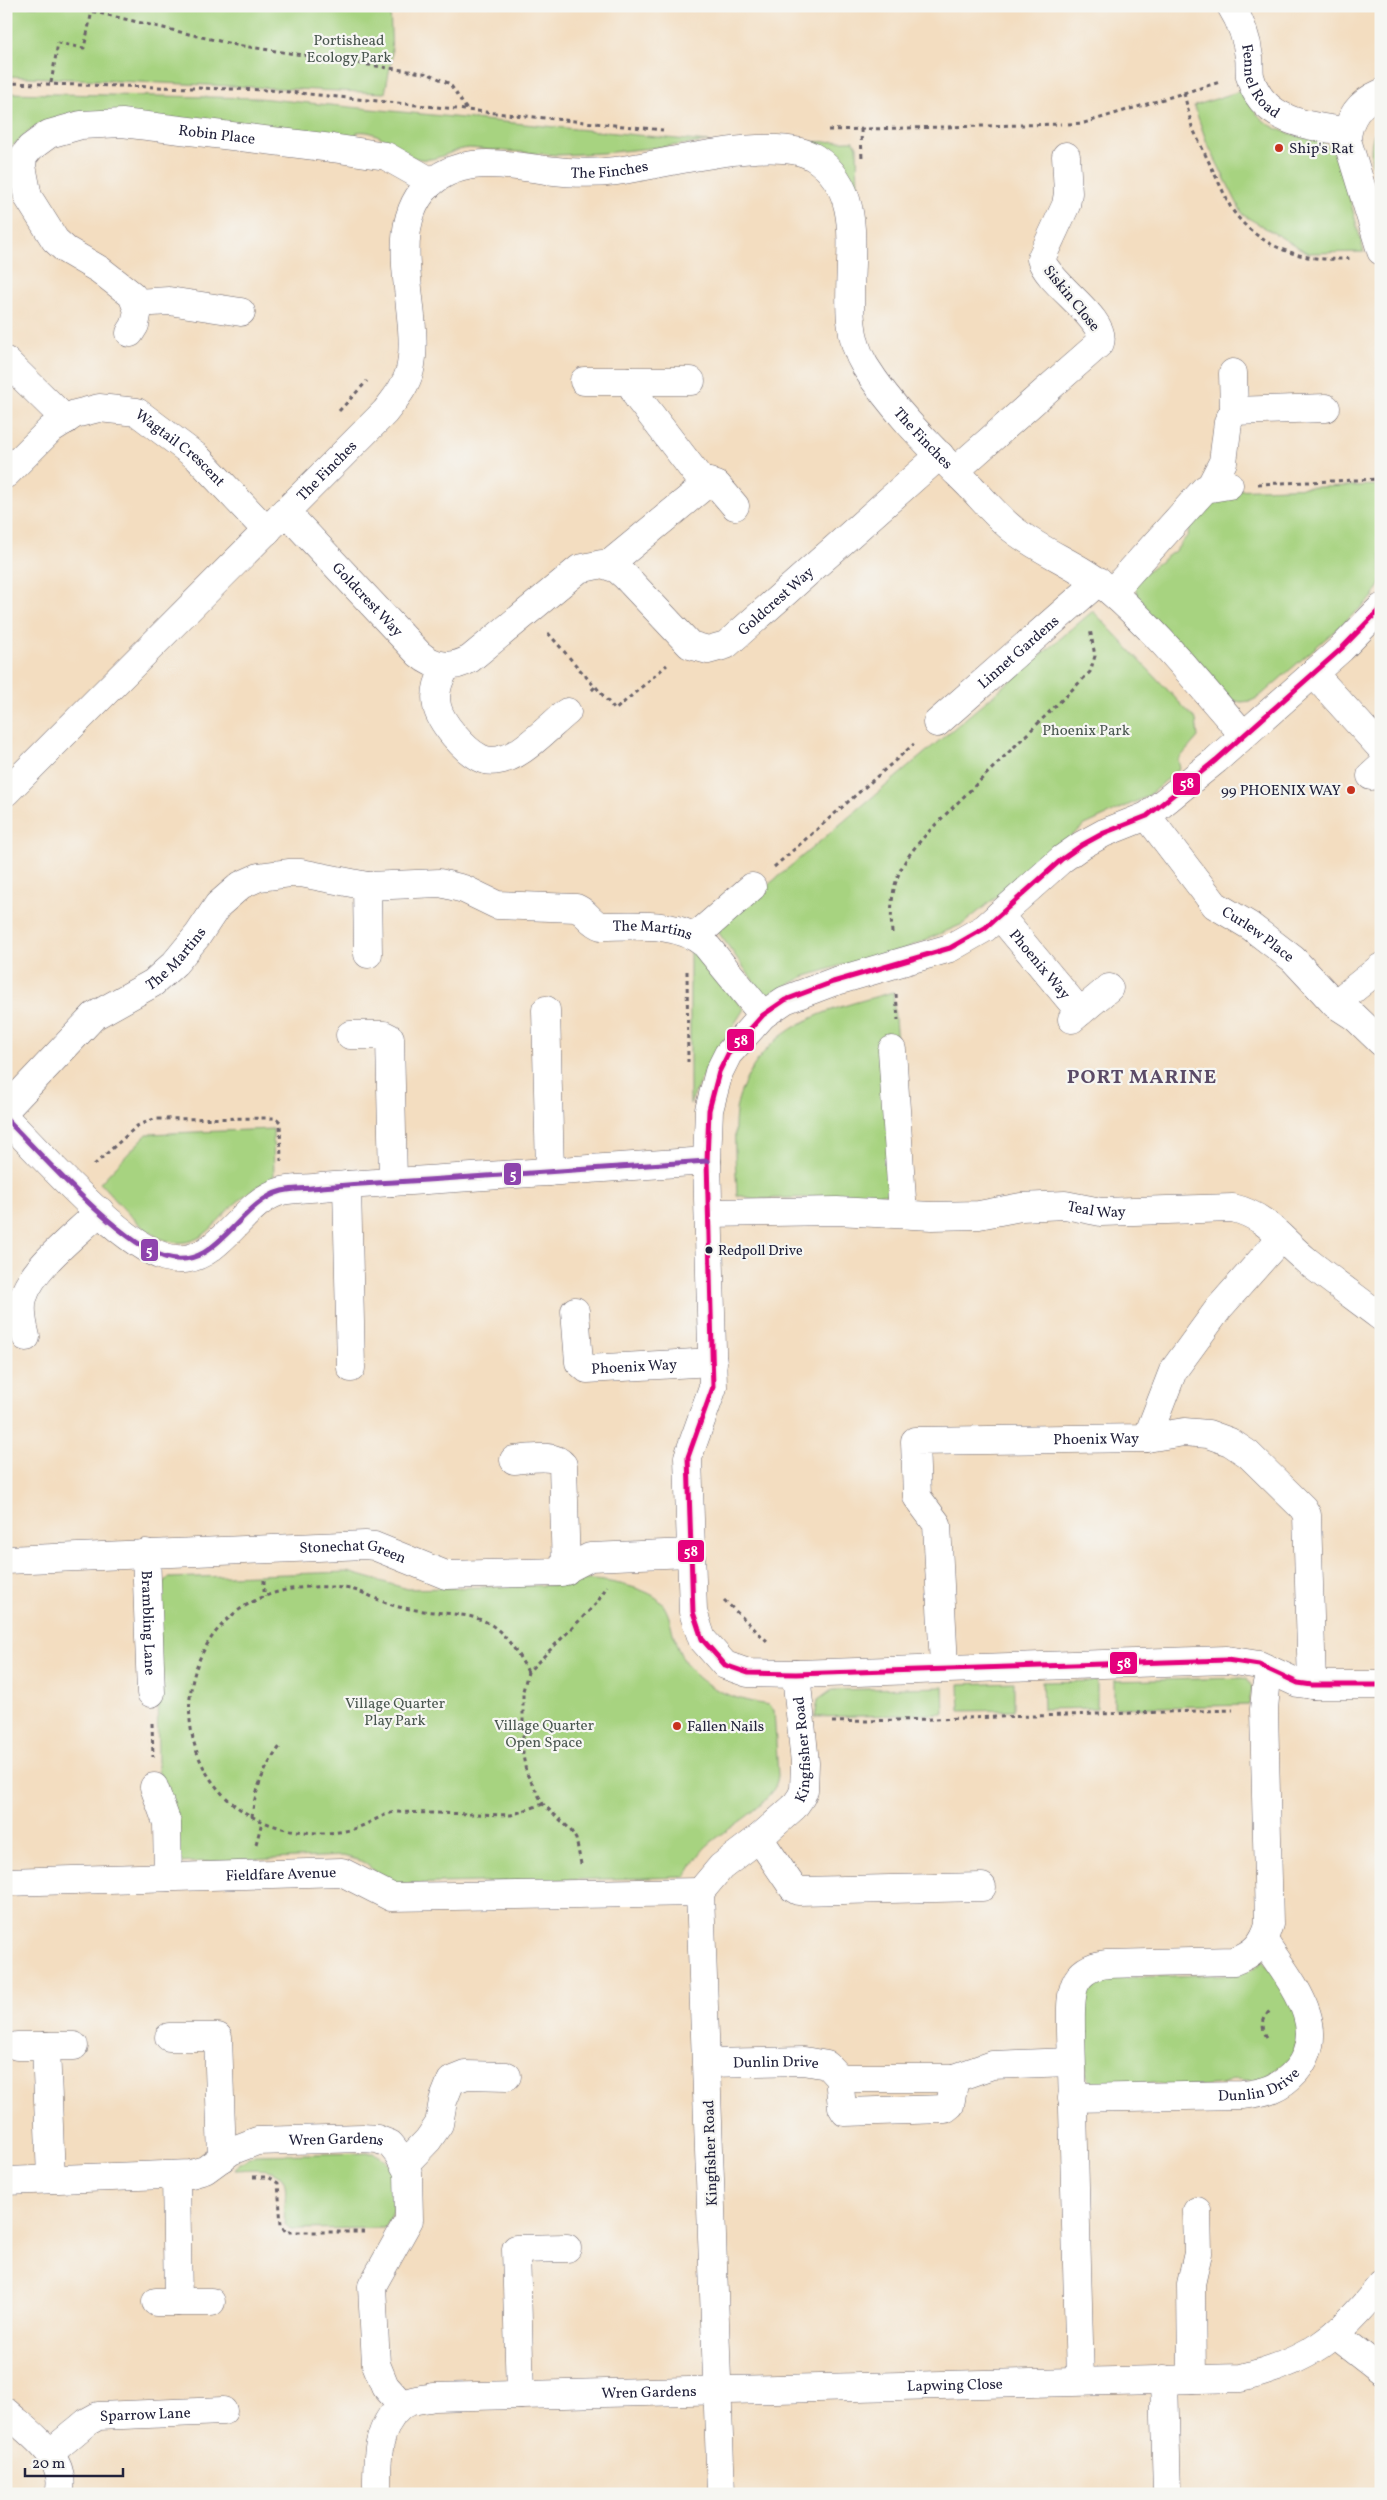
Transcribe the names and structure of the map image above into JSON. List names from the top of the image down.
{
  "streets": {
    "street": [
      "Fennel Road",
      "Robin Place",
      "The Finches",
      "Siskin Close",
      "Wagtail Crescent",
      "Goldcrest Way",
      "Linnet Gardens",
      "The Martins",
      "Curlew Place",
      "Phoenix Way",
      "Teal Way",
      "Stonechat Green",
      "Brambling Lane",
      "Kingfisher Road",
      "Fieldfare Avenue",
      "Dunlin Drive",
      "Wren Gardens",
      "Lapwing Close",
      "Sparrow Lane"
    ]
  },
  "crossings": [
    ["Robin Place", "The Finches"],
    ["The Finches", "Siskin Close"],
    ["The Finches", "Wagtail Crescent"],
    ["The Finches", "Goldcrest Way"],
    ["The Finches", "Linnet Gardens"],
    ["The Finches", "Phoenix Way"],
    ["Siskin Close", "Goldcrest Way"],
    ["The Martins", "Phoenix Way"],
    ["Curlew Place", "Phoenix Way"],
    ["Phoenix Way", "Teal Way"],
    ["Phoenix Way", "Stonechat Green"],
    ["Phoenix Way", "Kingfisher Road"],
    ["Stonechat Green", "Brambling Lane"],
    ["Kingfisher Road", "Fieldfare Avenue"],
    ["Kingfisher Road", "Dunlin Drive"],
    ["Kingfisher Road", "Wren Gardens"],
    ["Kingfisher Road", "Lapwing Close"],
    ["Wren Gardens", "Lapwing Close"]
  ],
  "districts": ["PORT MARINE"],
  "parks": [
    "Portishead Ecology Park",
    "Phoenix Park",
    "Village Quarter Play Park",
    "Village Quarter Open Space"
  ],
  "places": [
    "Ship's Rat",
    "99 PHOENIX WAY",
    "Redpoll Drive",
    "Fallen Nails"
  ],
  "lines": ["transit line 58", "transit line 5"],
  "scale_bar": "20 m"
}
